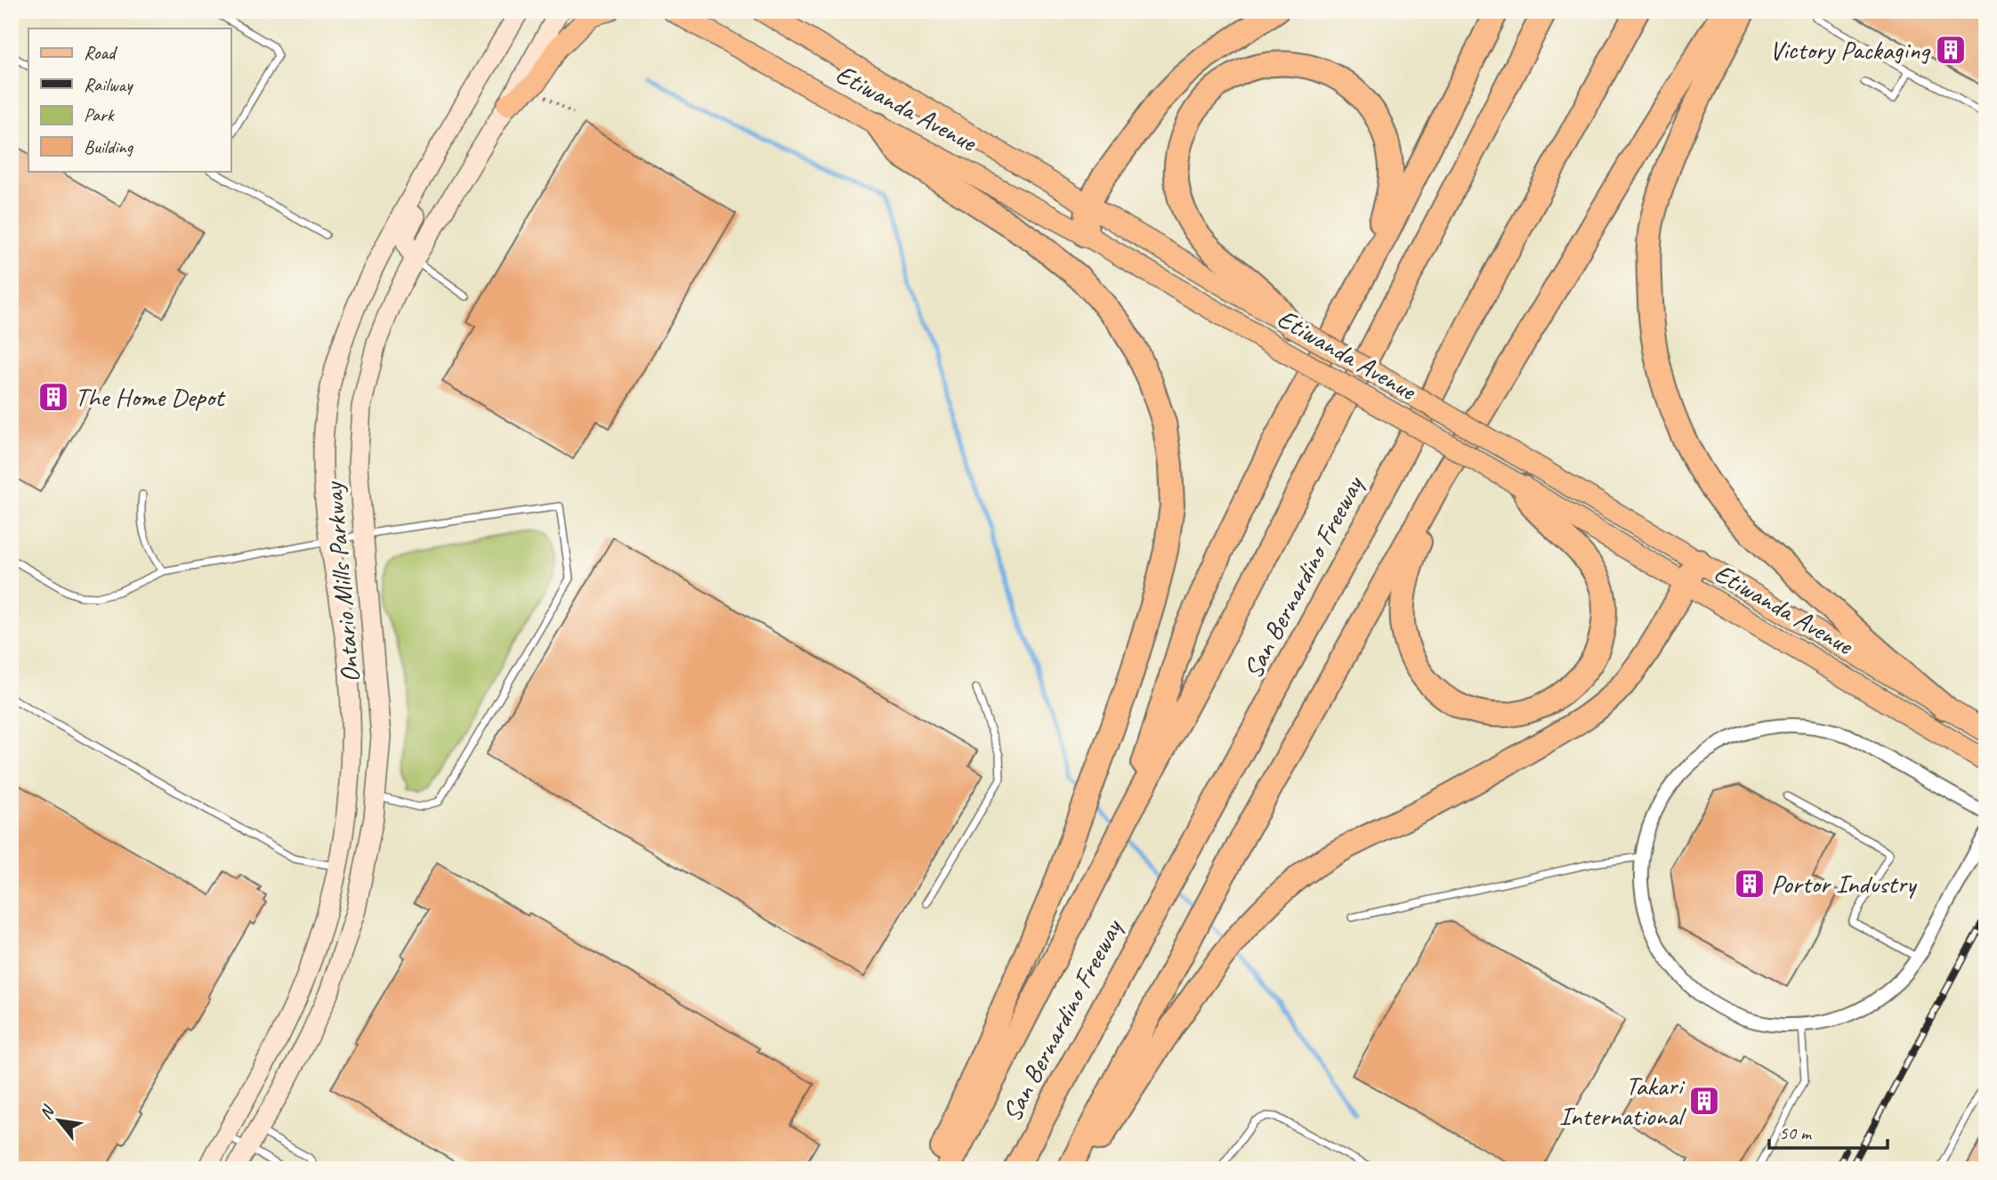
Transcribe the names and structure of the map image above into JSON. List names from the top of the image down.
{
  "streets": {
    "highway": ["San Bernardino Freeway"],
    "main road": ["Etiwanda Avenue", "Ontario Mills Parkway"]
  },
  "places": {
    "building": [
      "Victory Packaging",
      "The Home Depot",
      "Portor Industry",
      "Takari International"
    ]
  },
  "legend": [
    "Road",
    "Railway",
    "Park",
    "Building"
  ],
  "scale_bar": "50 m",
  "north": "top left"
}
